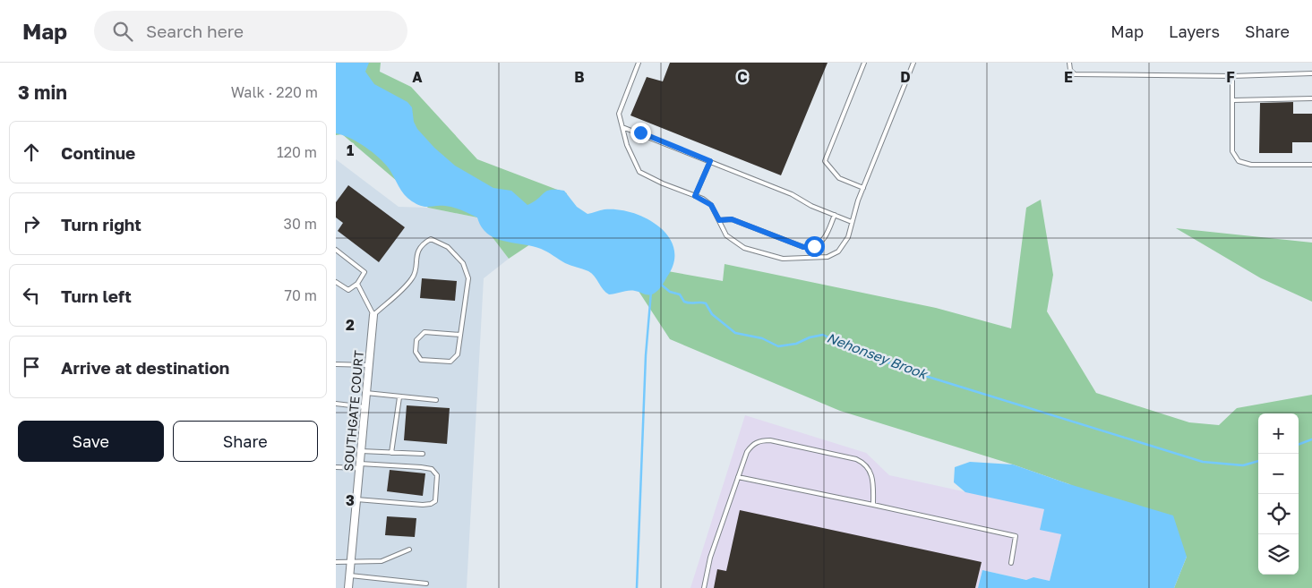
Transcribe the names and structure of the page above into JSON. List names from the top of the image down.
{
  "streets": {
    "street": ["SOUTHGATE COURT"]
  },
  "water": ["Nehonsey Brook"],
  "page": {
    "header": "Map",
    "search": "Search here",
    "nav": ["Map", "Layers", "Share"],
    "heading": ["3 min", "Walk · 220 m"],
    "list": [
      ["Continue", "120 m"],
      ["Turn right", "30 m"],
      ["Turn left", "70 m"],
      "Arrive at destination"
    ],
    "buttons": ["Save", "Share"],
    "map_buttons": ["+", "−"]
  },
  "grid": {
    "columns": [
      "A",
      "B",
      "C",
      "D",
      "E",
      "F"
    ],
    "rows": ["1", "2", "3"]
  }
}
